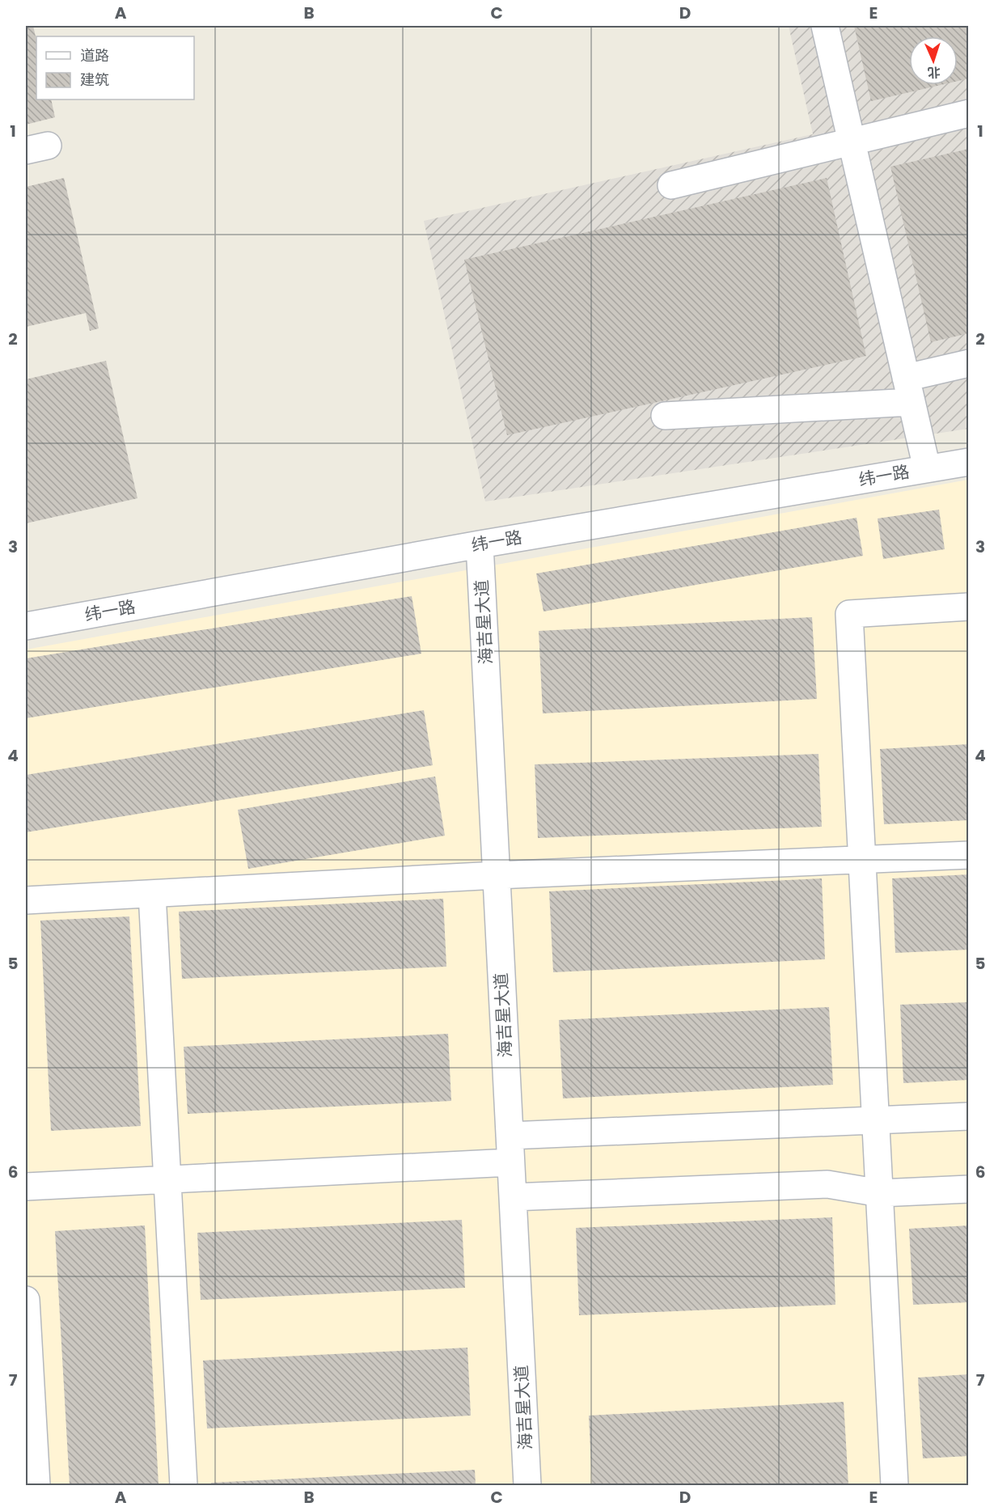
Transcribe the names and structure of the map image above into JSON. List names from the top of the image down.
{
  "streets": {
    "street": ["纬一路", "海吉星大道"]
  },
  "crossings": [
    ["纬一路", "海吉星大道"]
  ],
  "legend": ["道路", "建筑"],
  "north": "bottom",
  "grid": {
    "columns": [
      "A",
      "B",
      "C",
      "D",
      "E"
    ],
    "rows": [
      "1",
      "2",
      "3",
      "4",
      "5",
      "6",
      "7"
    ]
  }
}
